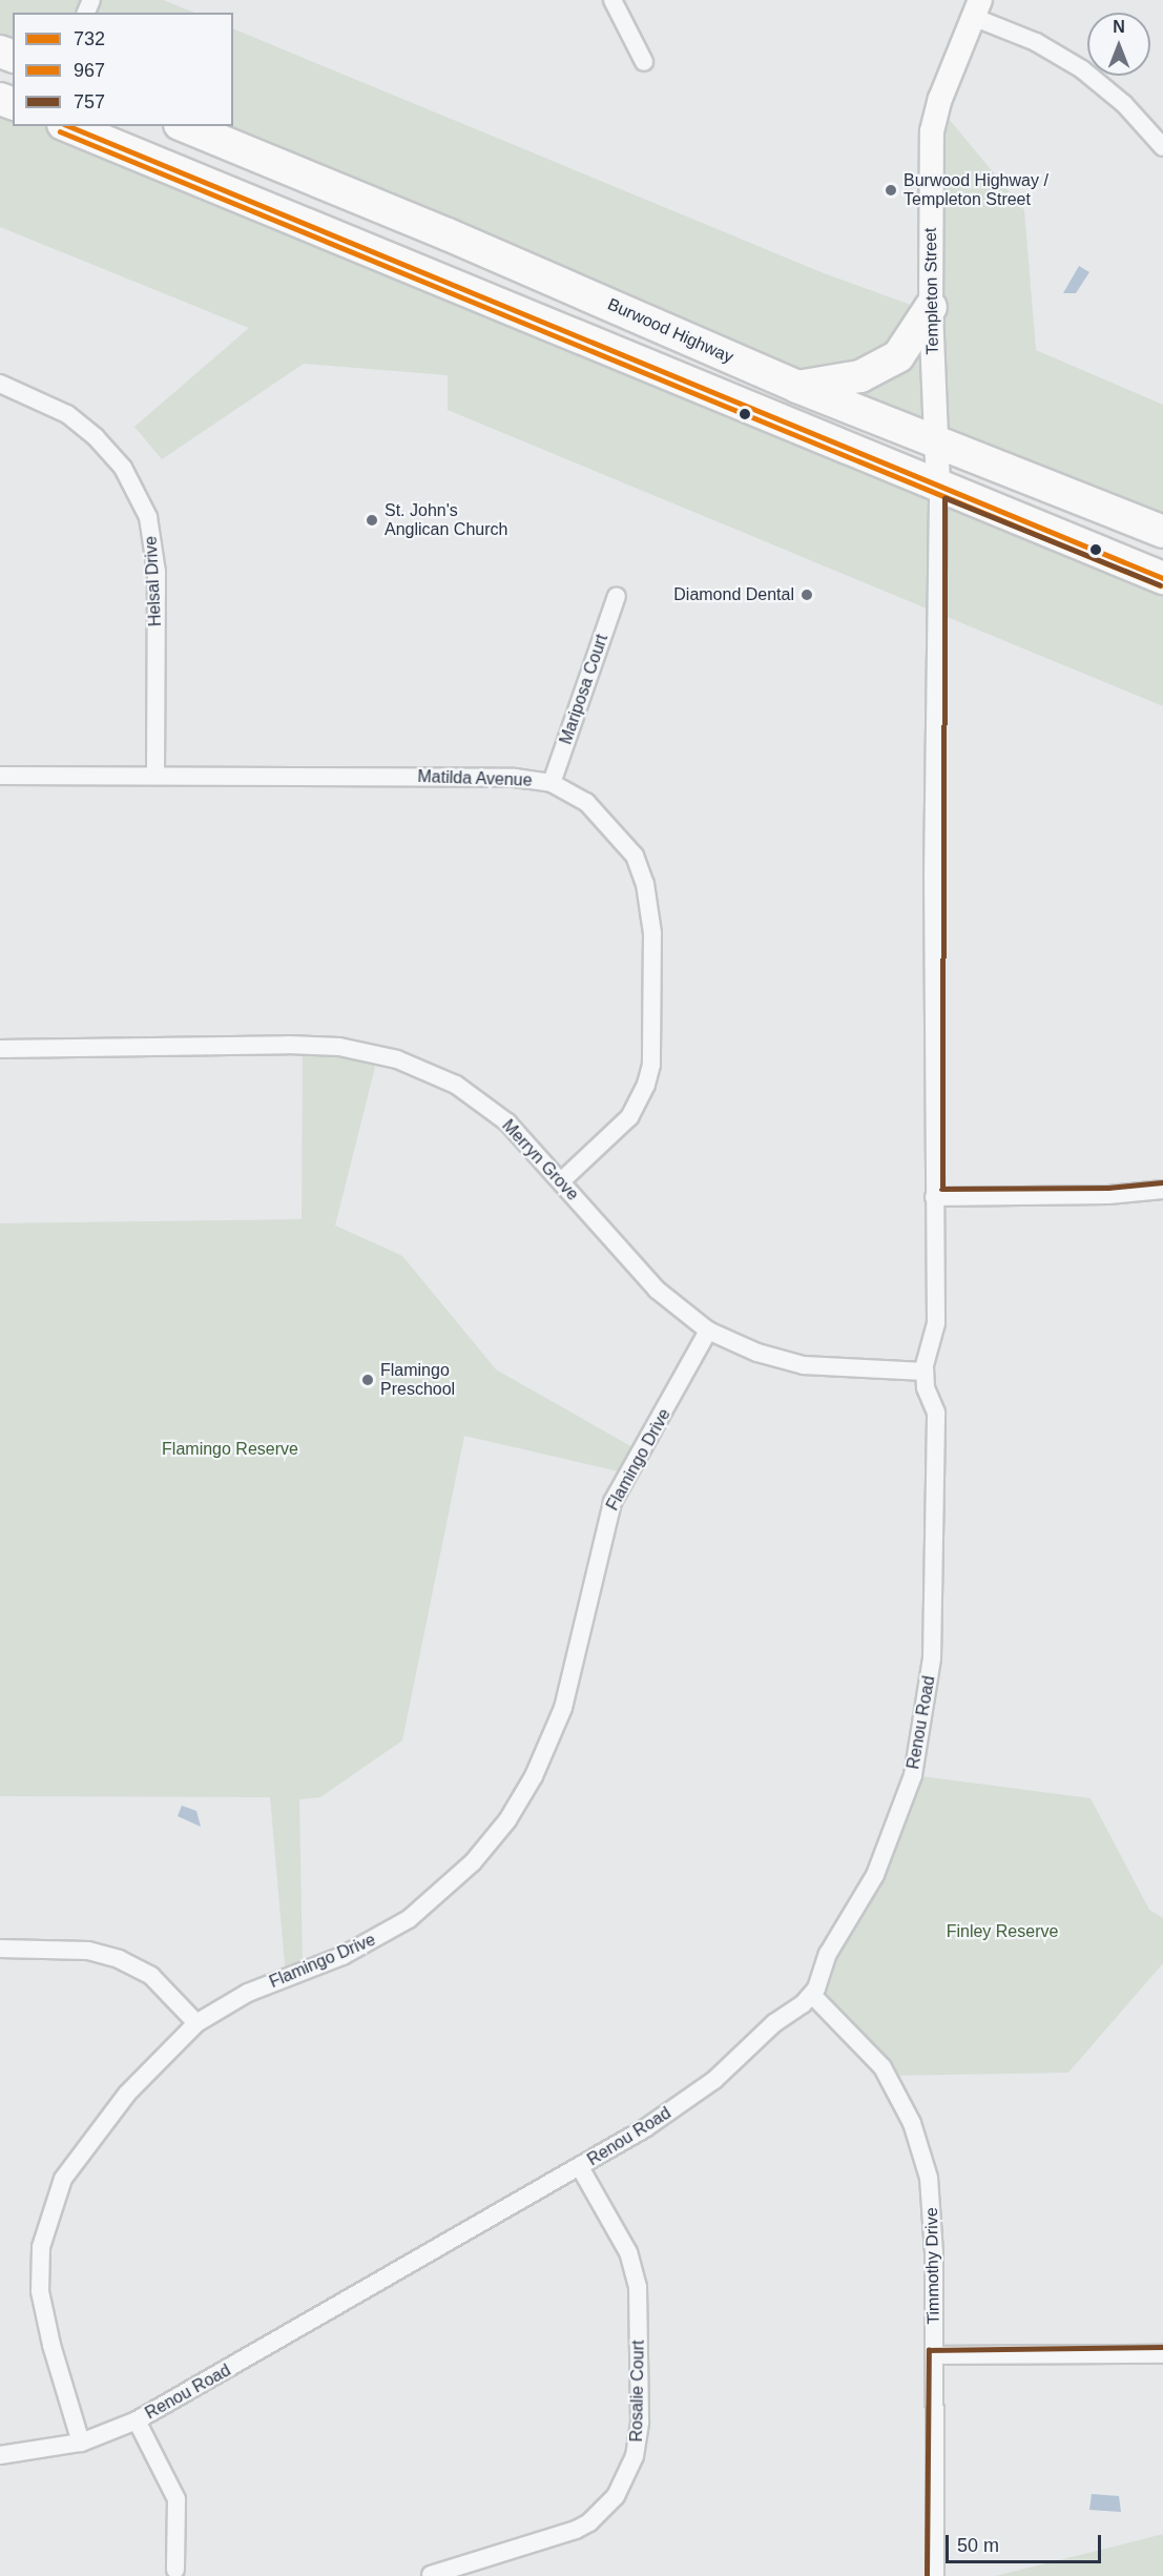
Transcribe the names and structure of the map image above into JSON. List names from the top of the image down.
{
  "streets": {
    "highway": ["Burwood Highway"],
    "street": [
      "Templeton Street",
      "Helsal Drive",
      "Mariposa Court",
      "Matilda Avenue",
      "Merryn Grove",
      "Flamingo Drive",
      "Renou Road",
      "Timmothy Drive",
      "Rosalie Court"
    ]
  },
  "crossings": [
    ["Templeton Street", "Burwood Highway"],
    ["Templeton Street", "Renou Road"],
    ["Helsal Drive", "Matilda Avenue"],
    ["Mariposa Court", "Matilda Avenue"],
    ["Matilda Avenue", "Merryn Grove"],
    ["Merryn Grove", "Flamingo Drive"],
    ["Merryn Grove", "Renou Road"],
    ["Flamingo Drive", "Renou Road"],
    ["Renou Road", "Timmothy Drive"],
    ["Renou Road", "Rosalie Court"]
  ],
  "parks": ["Flamingo Reserve", "Finley Reserve"],
  "places": [
    "Burwood Highway / Templeton Street",
    "St. John's Anglican Church",
    "Diamond Dental",
    "Flamingo Preschool"
  ],
  "lines": ["transit line 732", "transit line 967", "transit line 757"],
  "legend": ["732", "967", "757"],
  "scale_bar": "50 m",
  "north": "top"
}
